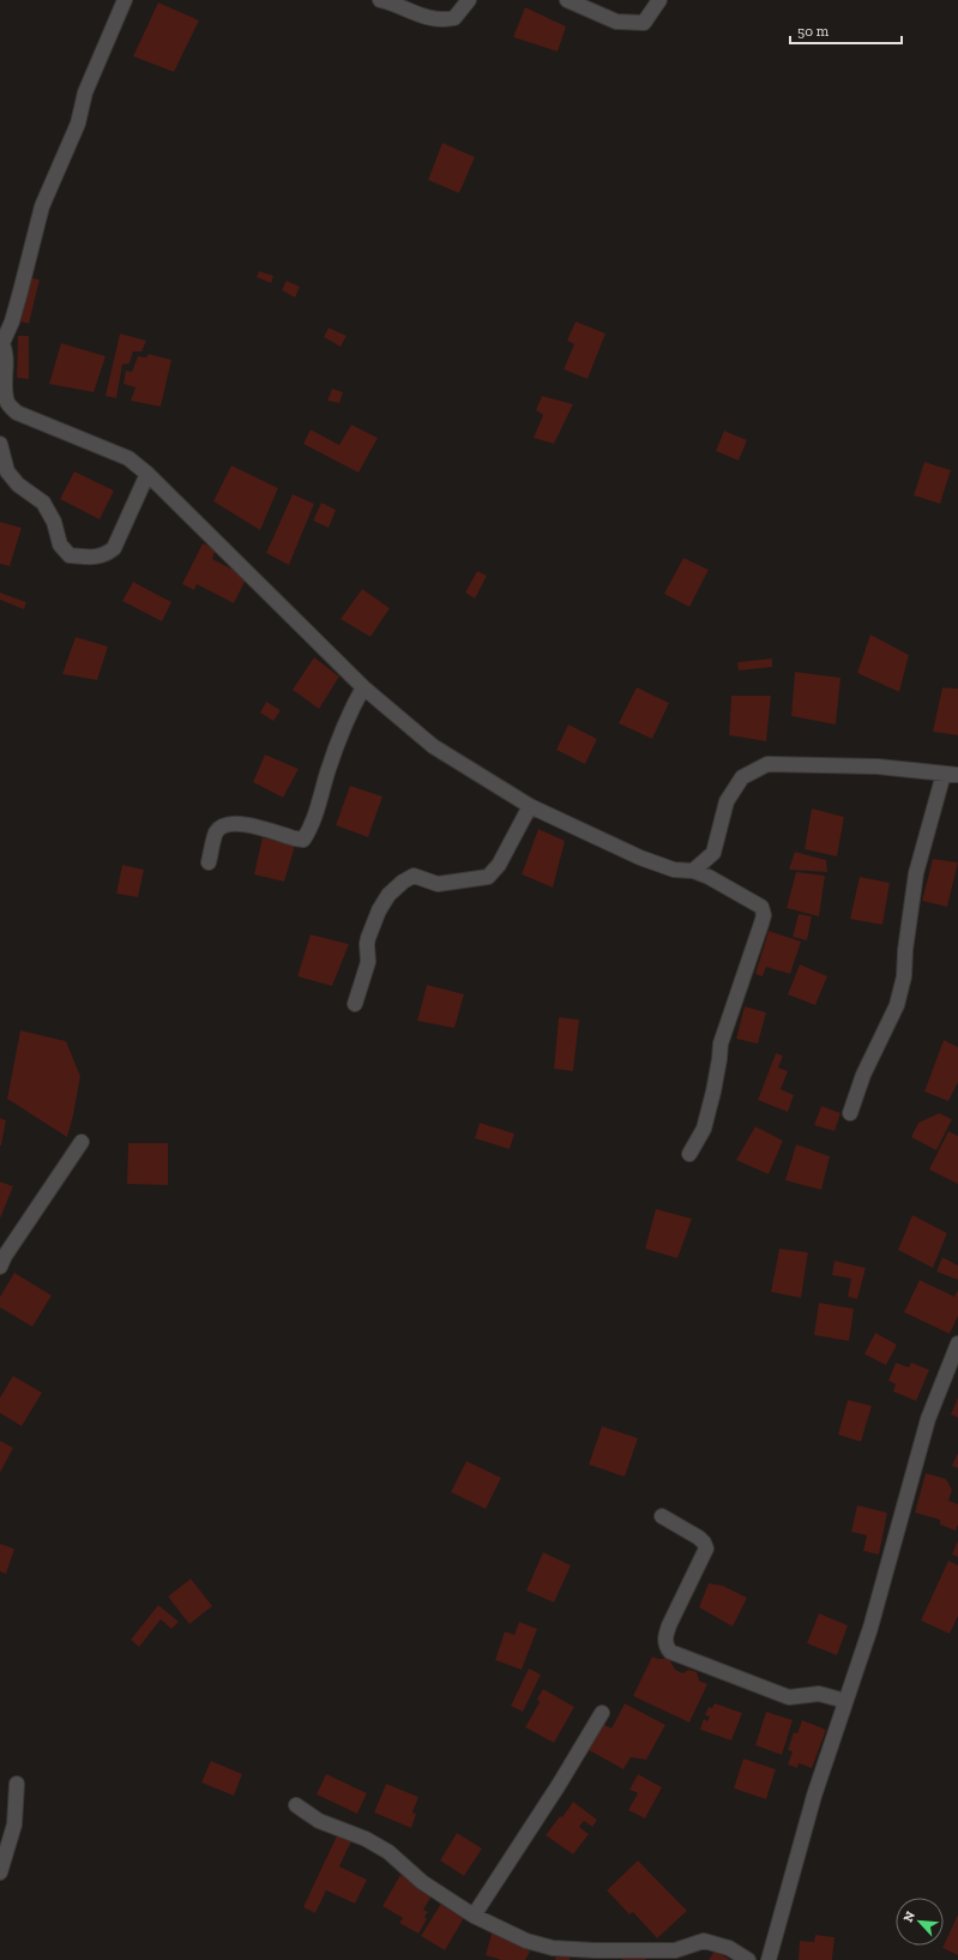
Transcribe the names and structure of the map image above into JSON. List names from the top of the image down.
{
  "scale_bar": "50 m",
  "north": "top left"
}
